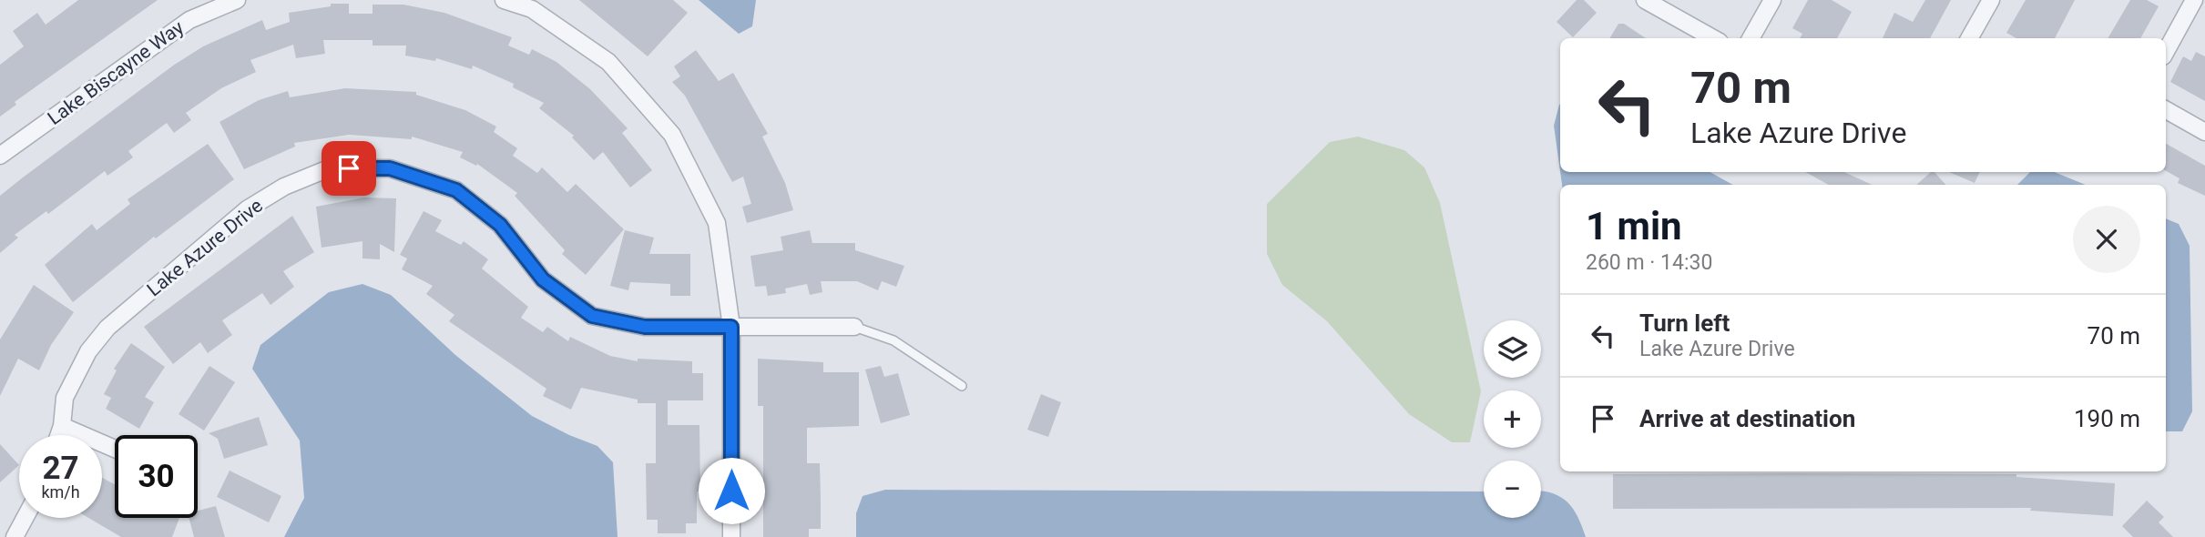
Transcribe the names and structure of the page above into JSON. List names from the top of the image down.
{
  "streets": {
    "street": ["Lake Biscayne Way", "Lake Azure Drive"]
  },
  "page": {
    "turn": ["70 m", "Lake Azure Drive"],
    "heading": ["1 min", "260 m · 14:30"],
    "list": [
      {
        "name": "Turn left",
        "note": "Lake Azure Drive",
        "value": "70 m"
      },
      {
        "name": "Arrive at destination",
        "value": "190 m"
      }
    ],
    "map_buttons": ["+", "−"],
    "speed": "27 km/h",
    "limit": "30"
  }
}
